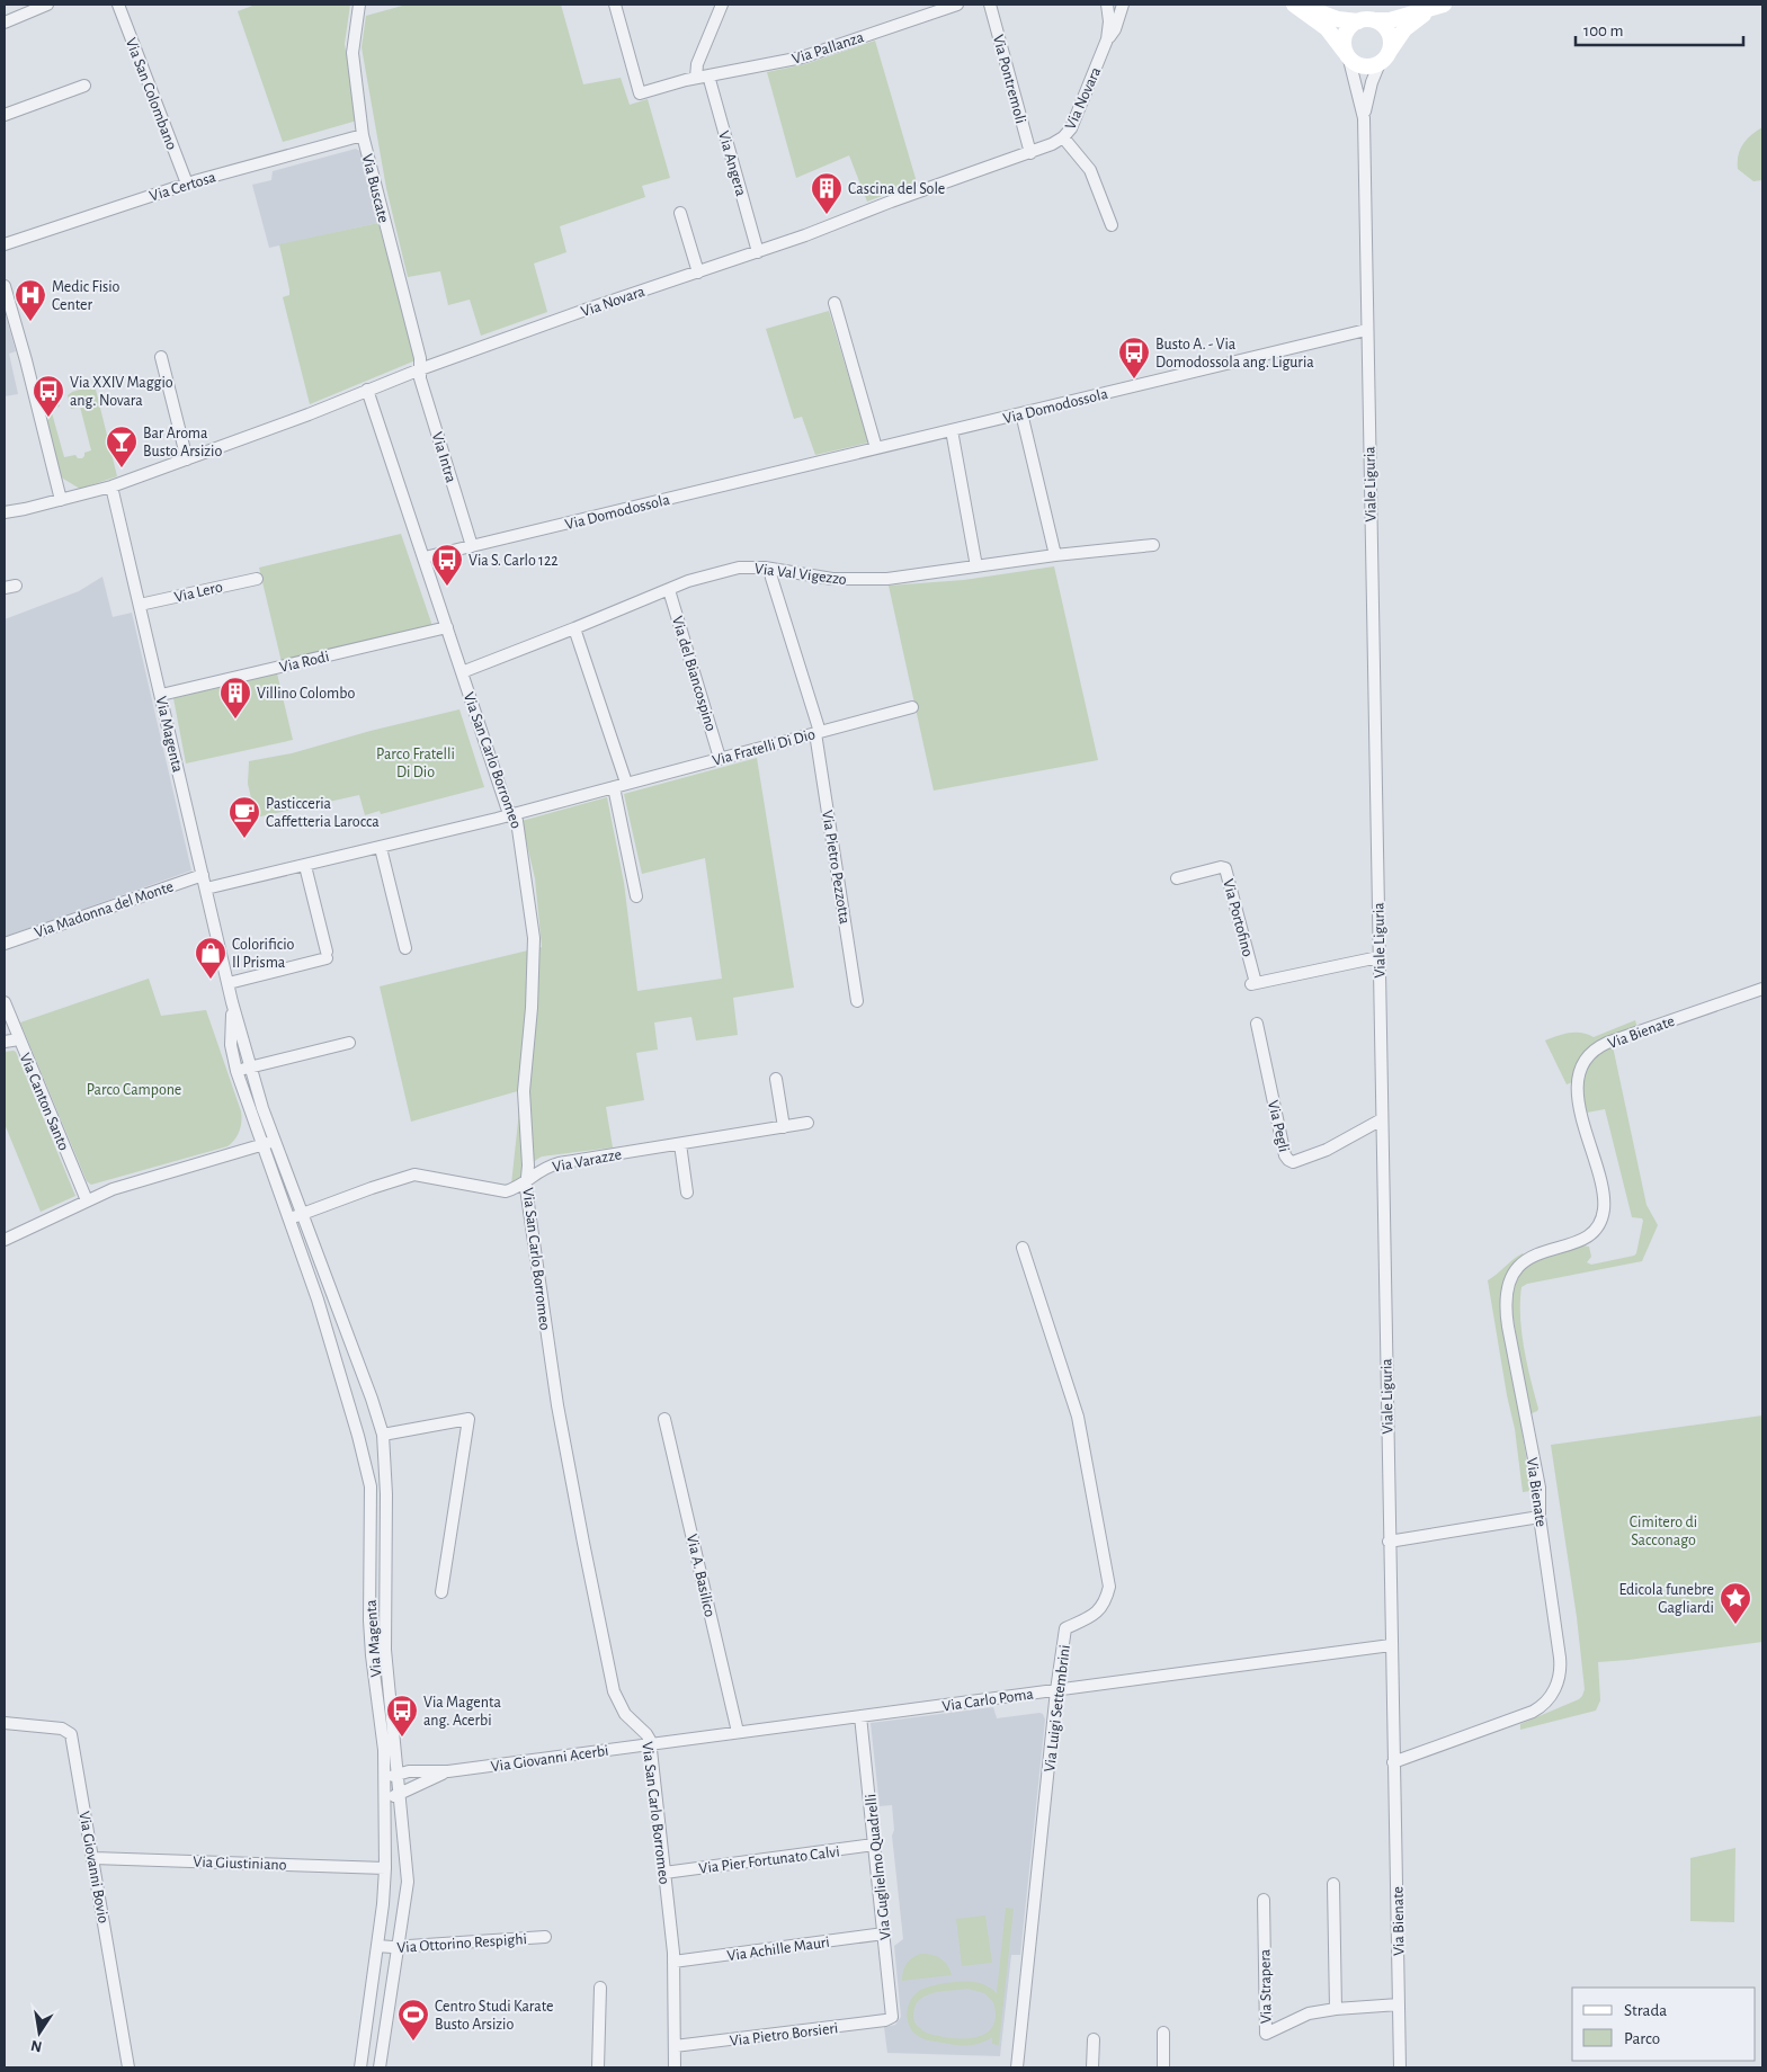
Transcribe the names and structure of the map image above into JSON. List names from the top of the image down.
{
  "streets": {
    "street": [
      "Via Pallanza",
      "Via Pontremoli",
      "Via San Colombano",
      "Via Novara",
      "Via Angera",
      "Via Certosa",
      "Via Buscate",
      "Via Domodossola",
      "Via Intra",
      "Viale Liguria",
      "Via Val Vigezzo",
      "Via Lero",
      "Via Rodi",
      "Via del Biancospino",
      "Via Magenta",
      "Via Fratelli Di Dio",
      "Via San Carlo Borromeo",
      "Via Pietro Pezzotta",
      "Via Madonna del Monte",
      "Via Portofino",
      "Via Bienate",
      "Via Canton Santo",
      "Via Pegli",
      "Via Varazze",
      "Via A. Basilico",
      "Via Carlo Poma",
      "Via Luigi Settembrini",
      "Via Giovanni Acerbi",
      "Via Pier Fortunato Calvi",
      "Via Giustiniano",
      "Via Giovanni Bovio",
      "Via Guglielmo Quadrelli",
      "Via Ottorino Respighi",
      "Via Achille Mauri",
      "Via Strapera",
      "Via Pietro Borsieri"
    ]
  },
  "crossings": [
    ["Via Pallanza", "Via Angera"],
    ["Via Pontremoli", "Via Novara"],
    ["Via San Colombano", "Via Certosa"],
    ["Via Novara", "Via Angera"],
    ["Via Novara", "Via Buscate"],
    ["Via Novara", "Via Intra"],
    ["Via Novara", "Via Magenta"],
    ["Via Novara", "Via San Carlo Borromeo"],
    ["Via Certosa", "Via Buscate"],
    ["Via Buscate", "Via Intra"],
    ["Via Domodossola", "Via Intra"],
    ["Via Domodossola", "Viale Liguria"],
    ["Via Domodossola", "Via San Carlo Borromeo"],
    ["Viale Liguria", "Via Portofino"],
    ["Viale Liguria", "Via Bienate"],
    ["Viale Liguria", "Via Pegli"],
    ["Viale Liguria", "Via Carlo Poma"],
    ["Via Val Vigezzo", "Via del Biancospino"],
    ["Via Val Vigezzo", "Via San Carlo Borromeo"],
    ["Via Val Vigezzo", "Via Pietro Pezzotta"],
    ["Via Lero", "Via Magenta"],
    ["Via Rodi", "Via Magenta"],
    ["Via Rodi", "Via San Carlo Borromeo"],
    ["Via del Biancospino", "Via Fratelli Di Dio"],
    ["Via Magenta", "Via Fratelli Di Dio"],
    ["Via Magenta", "Via Madonna del Monte"],
    ["Via Magenta", "Via Varazze"],
    ["Via Magenta", "Via Giustiniano"],
    ["Via Magenta", "Via Ottorino Respighi"],
    ["Via Fratelli Di Dio", "Via San Carlo Borromeo"],
    ["Via Fratelli Di Dio", "Via Pietro Pezzotta"],
    ["Via San Carlo Borromeo", "Via Varazze"],
    ["Via San Carlo Borromeo", "Via Carlo Poma"],
    ["Via San Carlo Borromeo", "Via Giovanni Acerbi"],
    ["Via San Carlo Borromeo", "Via Pier Fortunato Calvi"],
    ["Via San Carlo Borromeo", "Via Achille Mauri"],
    ["Via San Carlo Borromeo", "Via Pietro Borsieri"],
    ["Via Bienate", "Via Strapera"],
    ["Via A. Basilico", "Via Carlo Poma"],
    ["Via Carlo Poma", "Via Luigi Settembrini"],
    ["Via Carlo Poma", "Via Giovanni Acerbi"],
    ["Via Carlo Poma", "Via Guglielmo Quadrelli"],
    ["Via Pier Fortunato Calvi", "Via Guglielmo Quadrelli"],
    ["Via Giustiniano", "Via Giovanni Bovio"],
    ["Via Guglielmo Quadrelli", "Via Achille Mauri"],
    ["Via Guglielmo Quadrelli", "Via Pietro Borsieri"]
  ],
  "parks": ["Parco Fratelli Di Dio", "Parco Campone", "Cimitero di Sacconago"],
  "places": {
    "building": ["Cascina del Sole", "Villino Colombo"],
    "hospital": ["Medic Fisio Center"],
    "bus stop": [
      "Busto A. - Via Domodossola ang. Liguria",
      "Via XXIV Maggio ang. Novara",
      "Via S. Carlo 122",
      "Via Magenta ang. Acerbi"
    ],
    "bar": ["Bar Aroma Busto Arsizio"],
    "cafe": ["Pasticceria Caffetteria Larocca"],
    "shop": ["Colorificio Il Prisma"],
    "place": ["Edicola funebre Gagliardi"],
    "sports": ["Centro Studi Karate Busto Arsizio"]
  },
  "legend": ["Strada", "Parco"],
  "scale_bar": "100 m",
  "north": "bottom"
}
